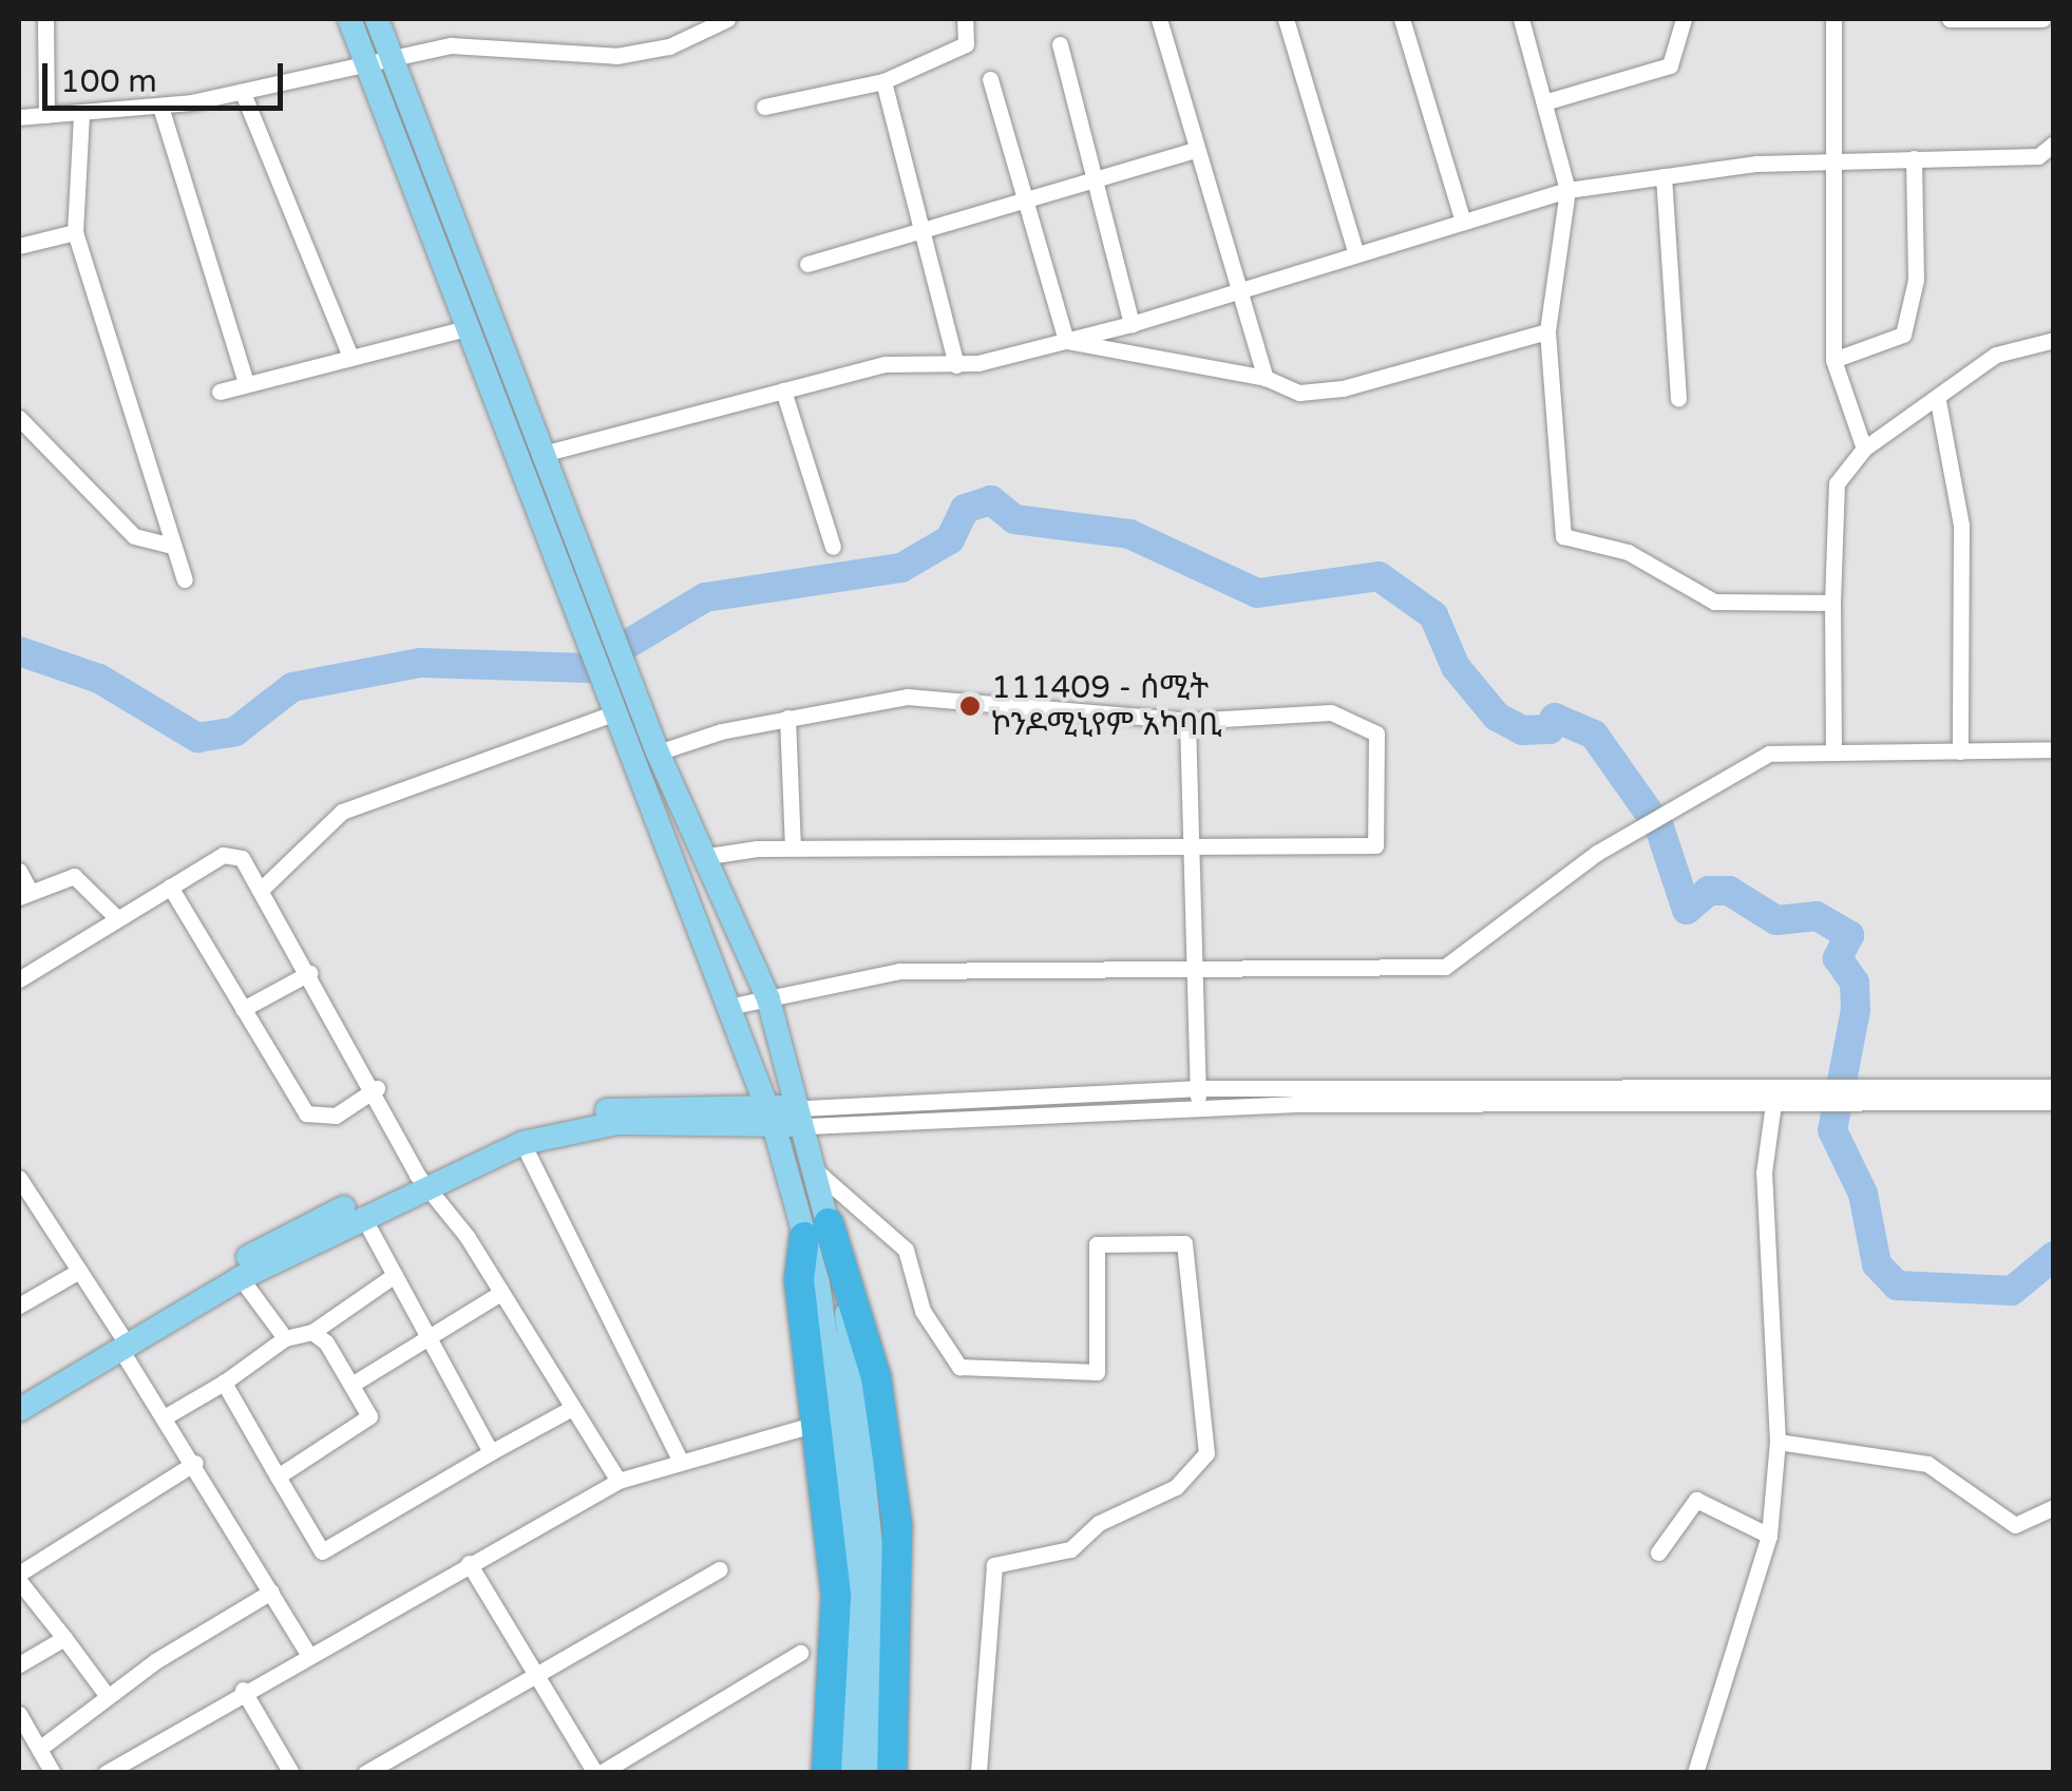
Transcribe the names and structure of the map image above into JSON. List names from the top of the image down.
{
  "places": ["111409 - ሰሚት ኮንዶሚኒየም አካባቢ"],
  "scale_bar": "100 m"
}
